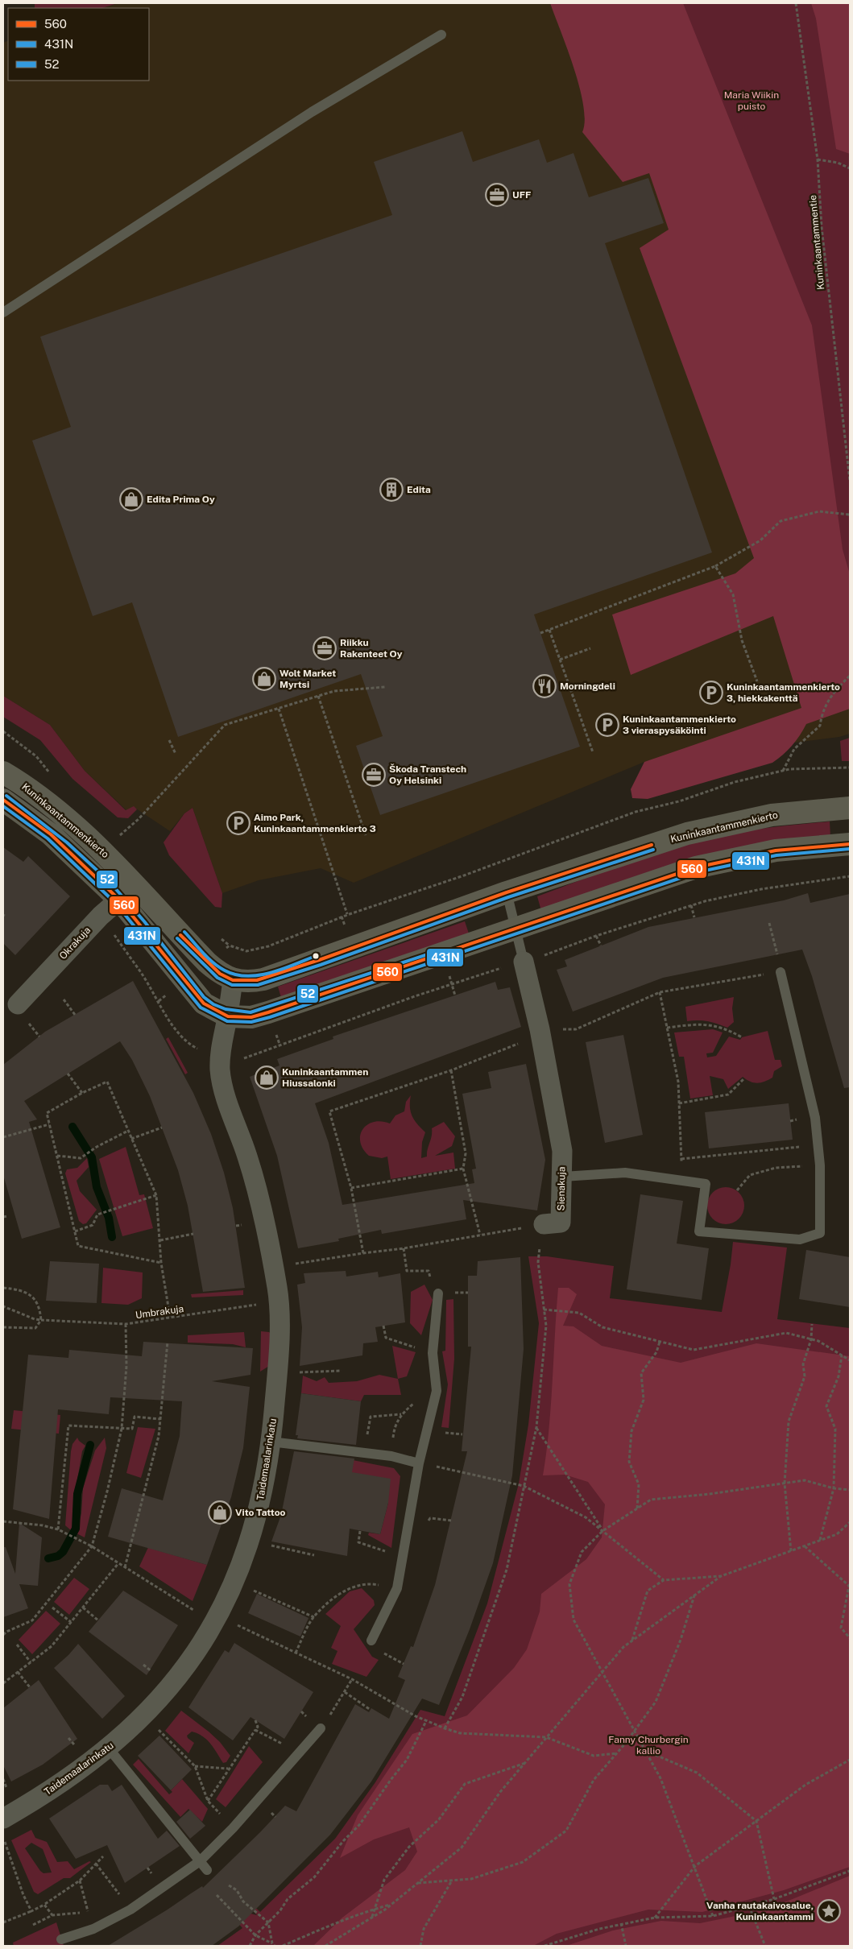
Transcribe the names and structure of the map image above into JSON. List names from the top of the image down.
{
  "streets": {
    "street": [
      "Kuninkaantammenkierto",
      "Okrakuja",
      "Sienakuja",
      "Taidemaalarinkatu"
    ],
    "path": ["Kuninkaantammentie", "Umbrakuja"]
  },
  "crossings": [
    ["Kuninkaantammenkierto", "Okrakuja"],
    ["Kuninkaantammenkierto", "Sienakuja"],
    ["Kuninkaantammenkierto", "Taidemaalarinkatu"],
    ["Umbrakuja", "Taidemaalarinkatu"]
  ],
  "parks": ["Maria Wiikin puisto", "Fanny Churbergin kallio"],
  "places": {
    "office": ["UFF", "Riikku Rakenteet Oy", "Škoda Transtech Oy Helsinki"],
    "building": ["Edita"],
    "shop": [
      "Edita Prima Oy",
      "Wolt Market Myrtsi",
      "Kuninkaantammen Hiussalonki",
      "Vito Tattoo"
    ],
    "restaurant": ["Morningdeli"],
    "parking": ["Kuninkaantammenkierto 3, hiekkakenttä", "Kuninkaantammenkierto 3 vieraspysäköinti", "Aimo Park, Kuninkaantammenkierto 3"],
    "place": ["Vanha rautakaivosalue, Kuninkaantammi"]
  },
  "lines": ["transit line 52", "transit line 560", "transit line 431N"],
  "legend": ["560", "431N", "52"]
}
